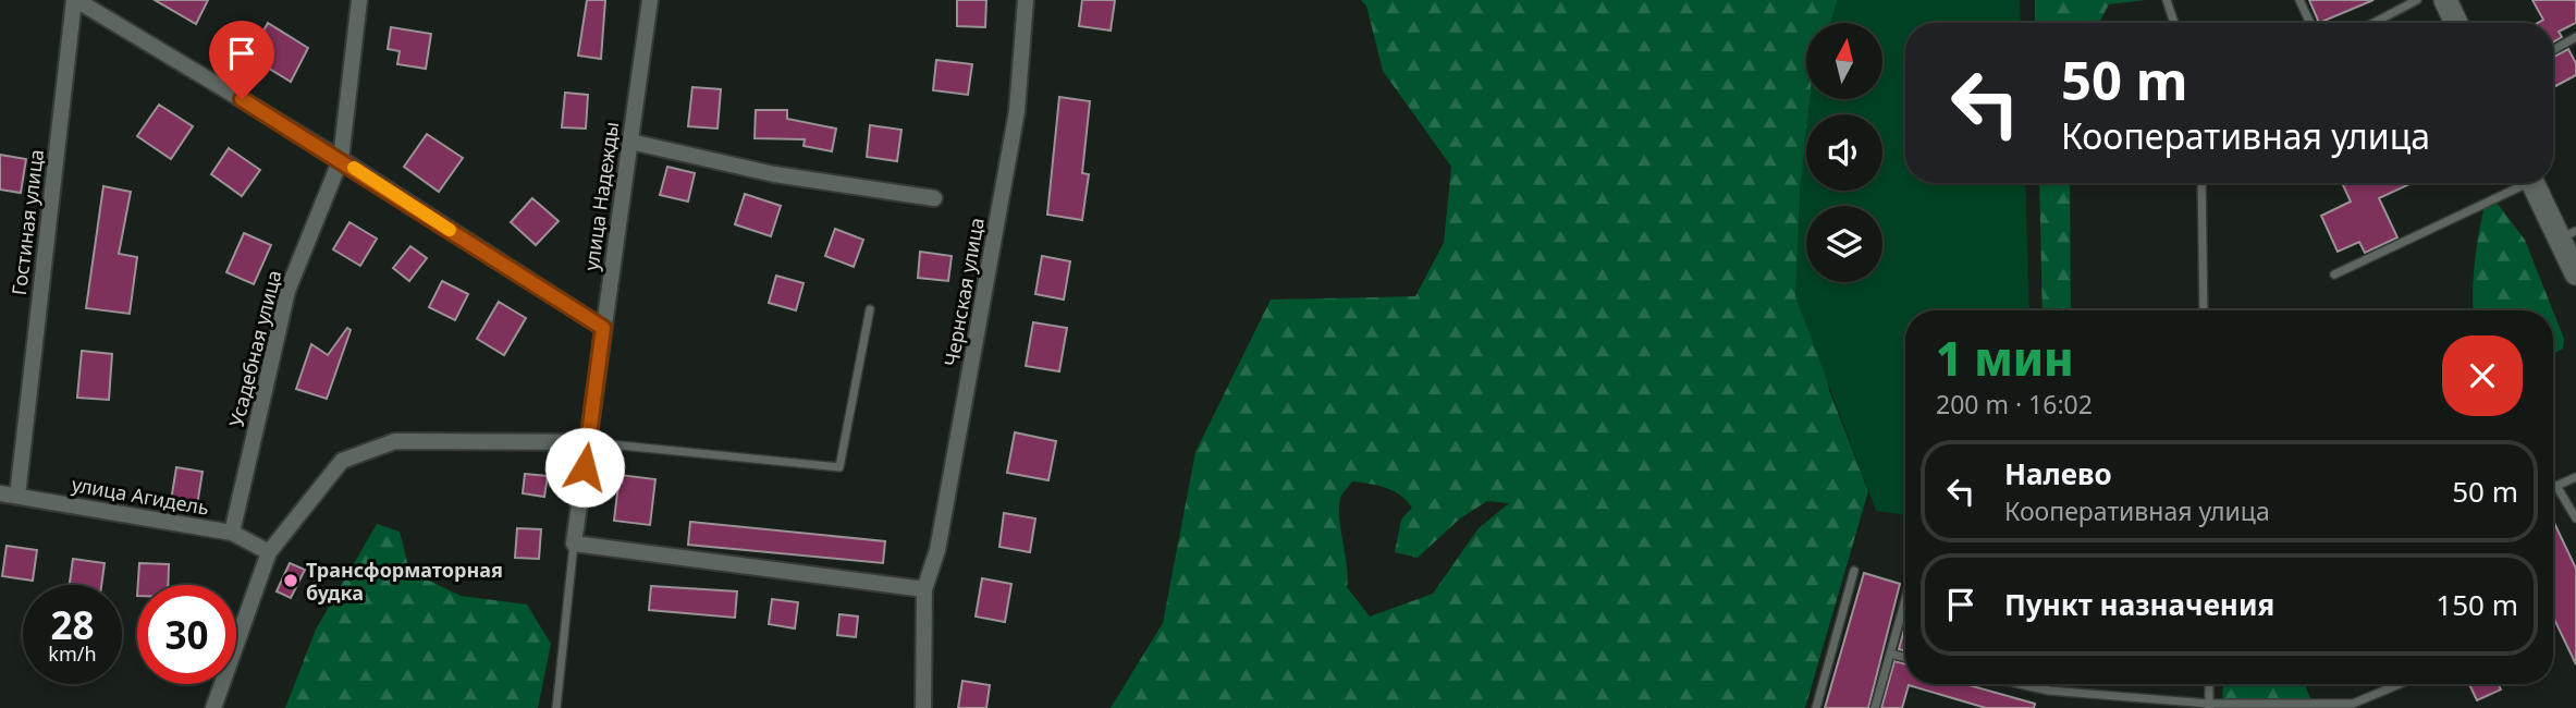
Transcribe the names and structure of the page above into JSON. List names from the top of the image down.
{
  "streets": {
    "street": [
      "улица Надежды",
      "Гостиная улица",
      "Чернская улица",
      "Усадебная улица",
      "улица Агидель"
    ]
  },
  "crossings": [
    ["Гостиная улица", "улица Агидель"],
    ["Усадебная улица", "улица Агидель"]
  ],
  "places": ["Трансформаторная будка"],
  "north": "top",
  "page": {
    "turn": ["50 m", "Кооперативная улица"],
    "heading": ["1 мин", "200 m · 16:02"],
    "list": [
      {
        "name": "Налево",
        "note": "Кооперативная улица",
        "value": "50 m"
      },
      {
        "name": "Пункт назначения",
        "value": "150 m"
      }
    ],
    "speed": "28 km/h",
    "limit": "30"
  }
}
